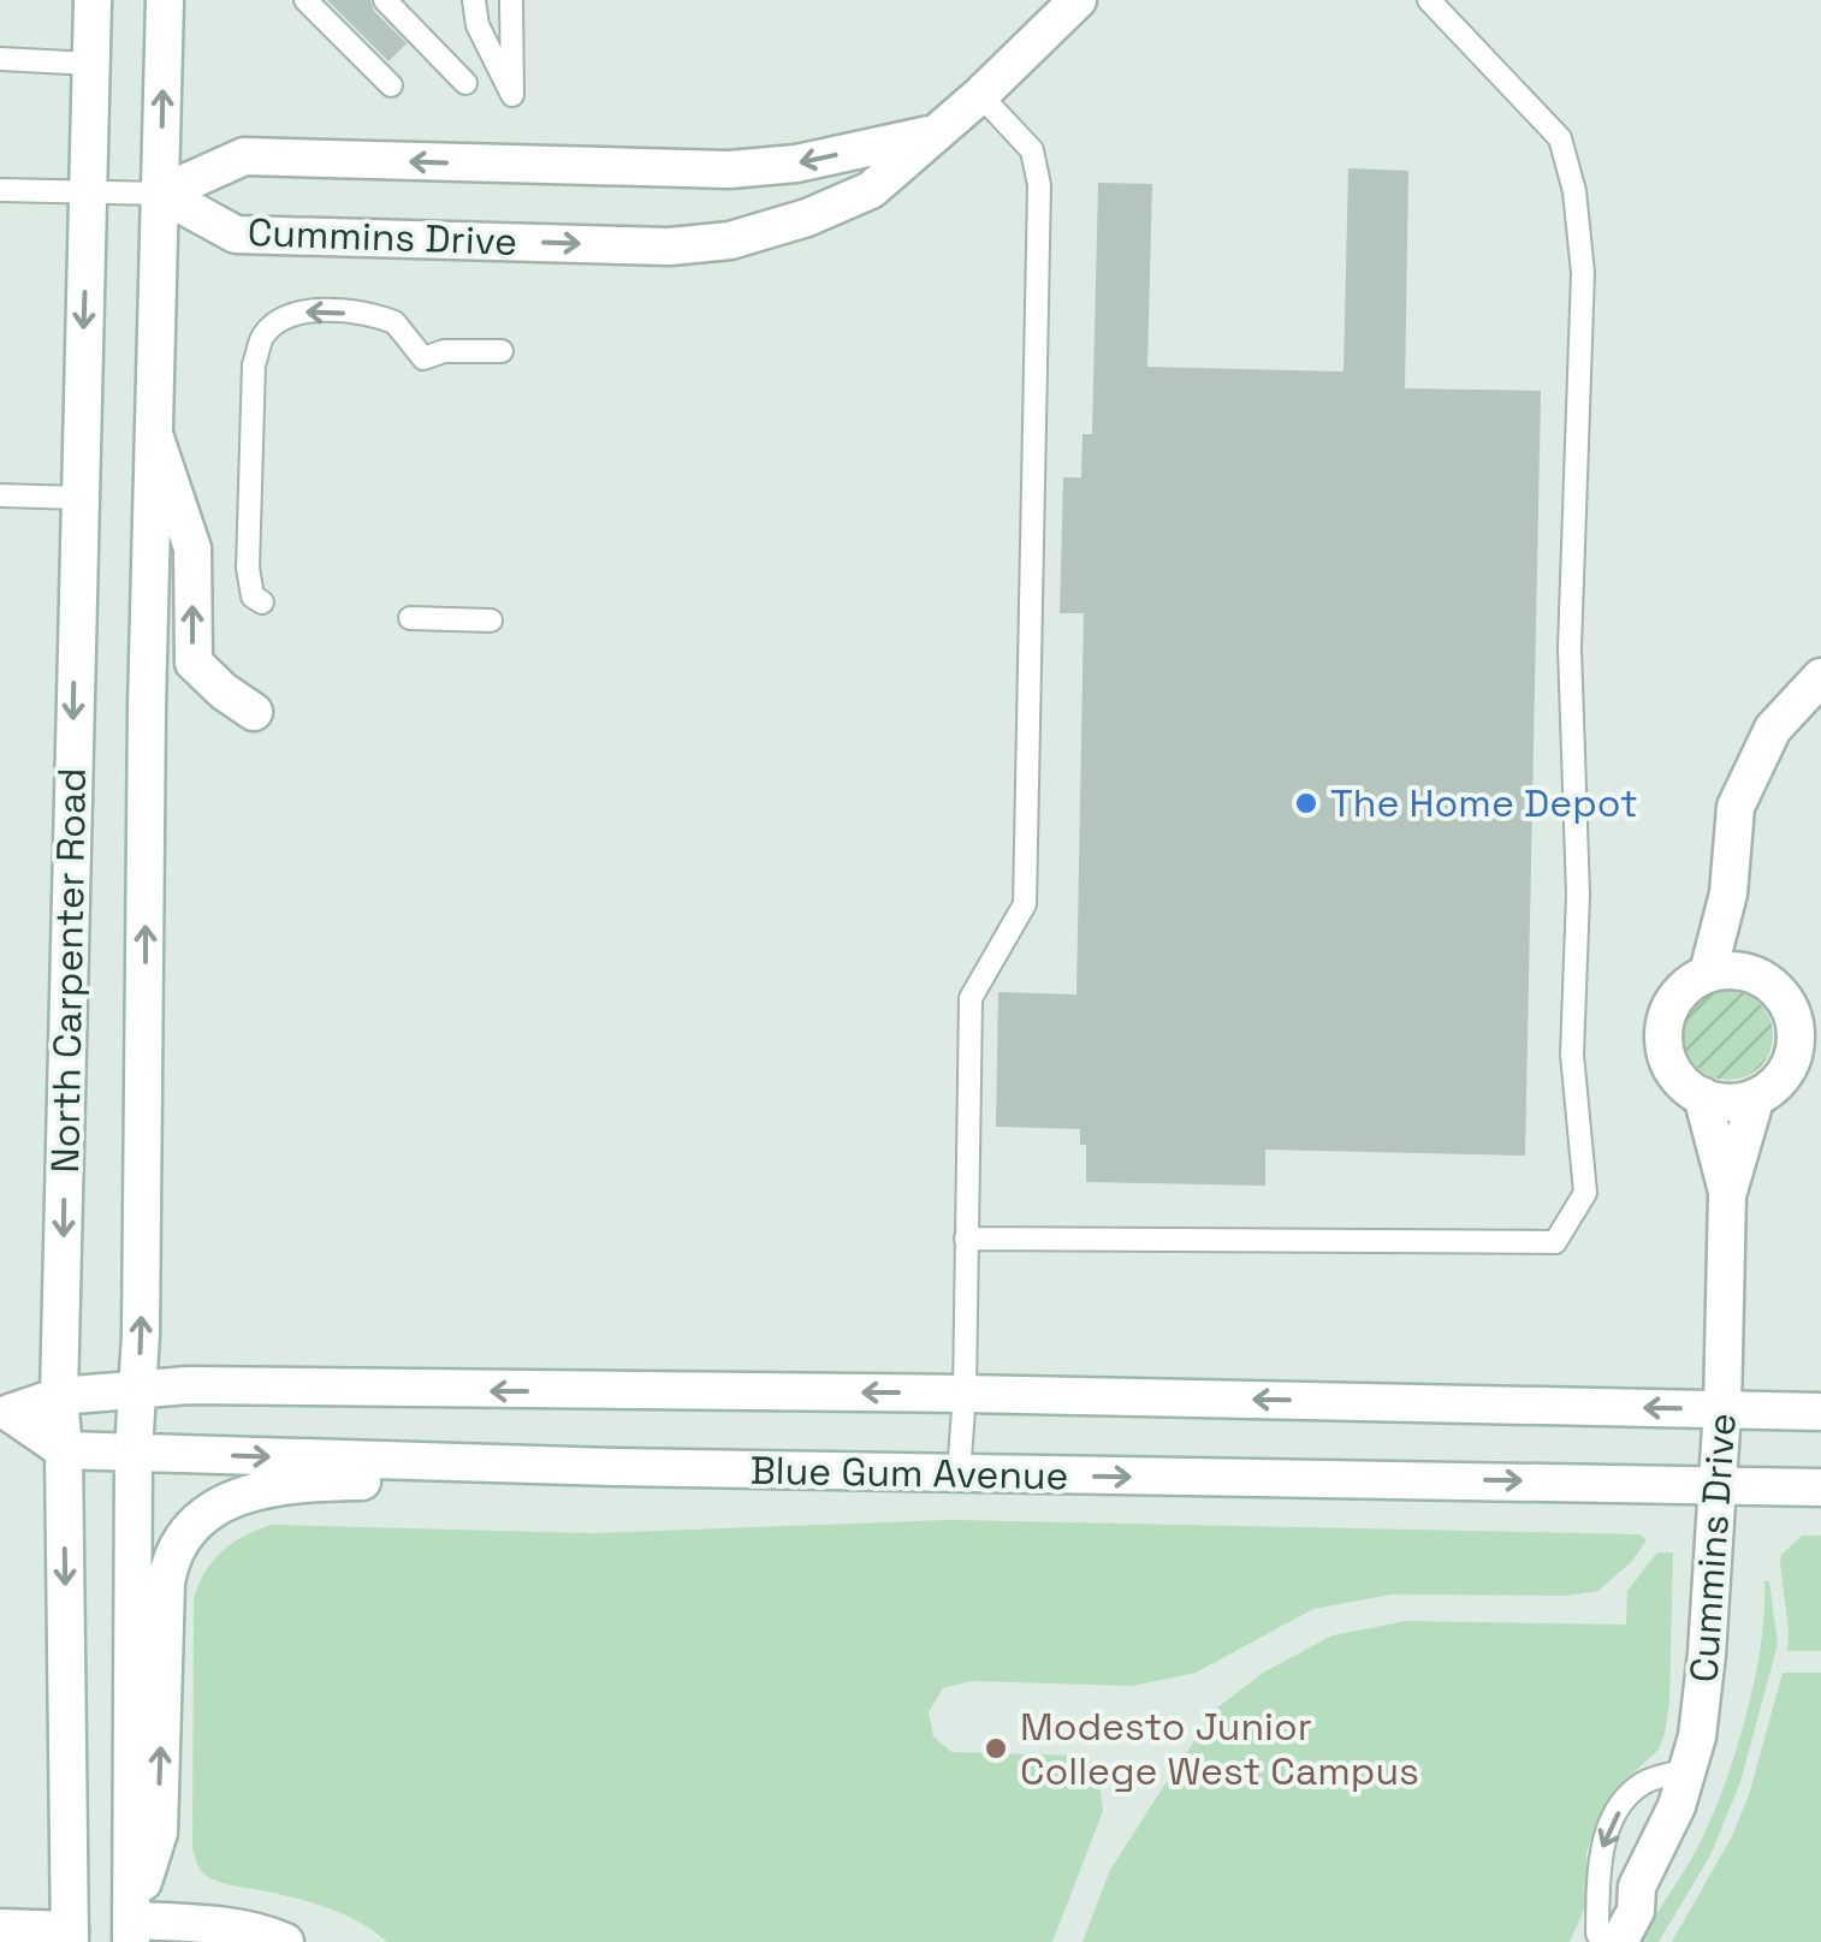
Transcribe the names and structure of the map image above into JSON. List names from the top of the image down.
{
  "streets": {
    "main road": ["Cummins Drive", "North Carpenter Road", "Blue Gum Avenue"]
  },
  "crossings": [
    ["Cummins Drive", "North Carpenter Road"],
    ["Cummins Drive", "Blue Gum Avenue"],
    ["North Carpenter Road", "Blue Gum Avenue"]
  ],
  "places": ["The Home Depot", "Modesto Junior College West Campus"]
}
